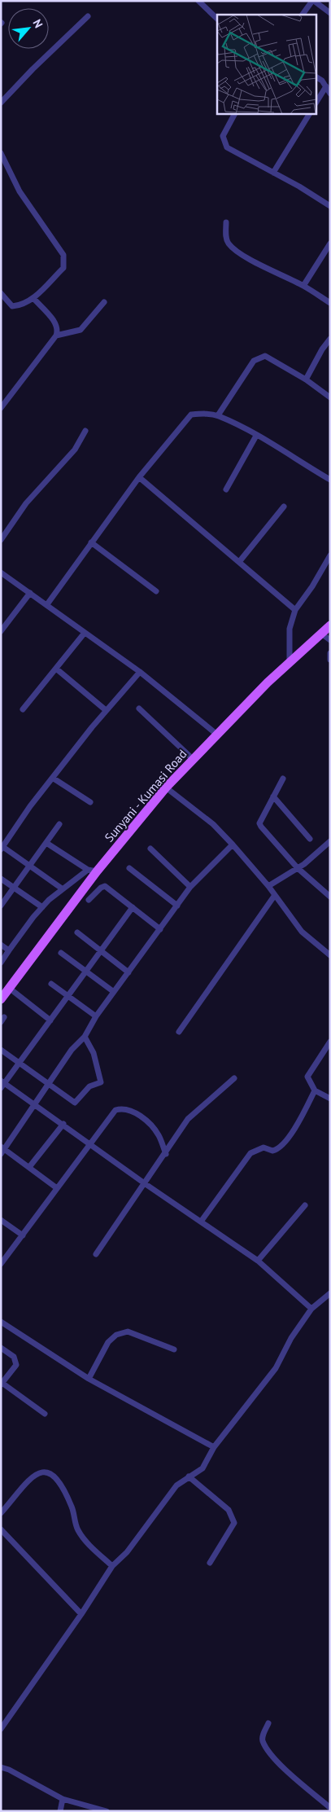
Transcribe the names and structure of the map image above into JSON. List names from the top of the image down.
{
  "streets": {
    "main road": ["Sunyani - Kumasi Road"]
  },
  "north": "top right"
}
